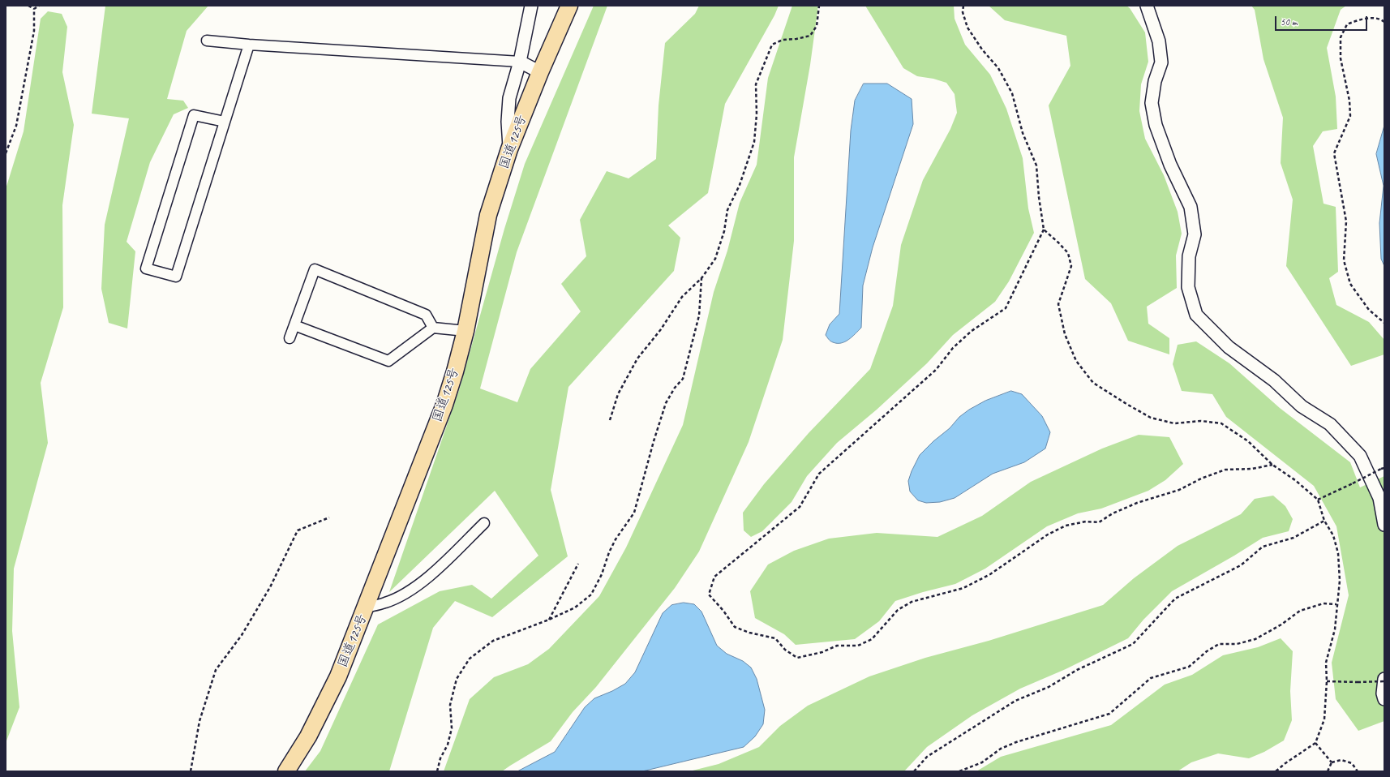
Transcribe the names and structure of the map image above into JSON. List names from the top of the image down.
{
  "streets": {
    "highway": ["国道125号"]
  },
  "scale_bar": "50 m"
}
